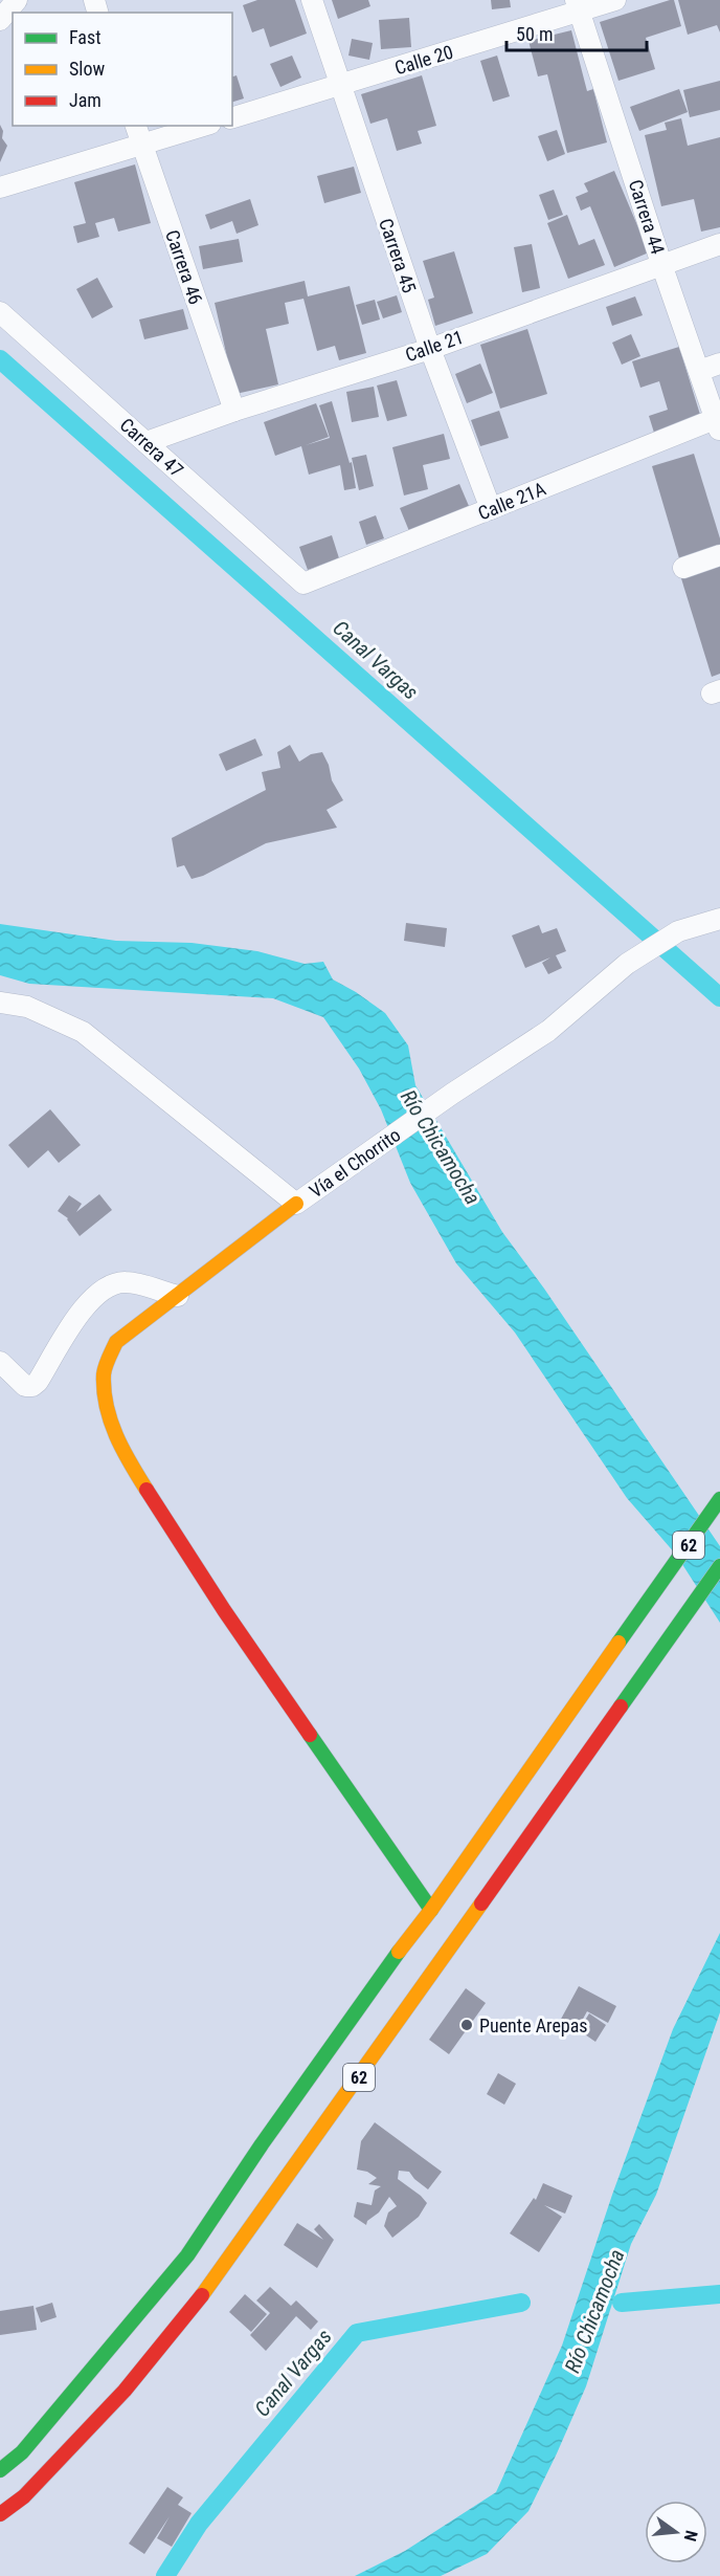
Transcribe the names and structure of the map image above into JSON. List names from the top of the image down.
{
  "streets": {
    "main road": ["62"],
    "street": [
      "Calle 20",
      "Carrera 44",
      "Carrera 45",
      "Carrera 46",
      "Calle 21",
      "Carrera 47",
      "Calle 21A",
      "Vía el Chorrito"
    ]
  },
  "crossings": [
    ["Calle 20", "Carrera 44"],
    ["Calle 20", "Carrera 45"],
    ["Carrera 44", "Calle 21"],
    ["Carrera 44", "Calle 21A"],
    ["Carrera 45", "Calle 21"],
    ["Carrera 45", "Calle 21A"],
    ["Carrera 46", "Calle 21"],
    ["Calle 21", "Carrera 47"],
    ["Carrera 47", "Calle 21A"]
  ],
  "water": ["Canal Vargas", "Río Chicamocha"],
  "places": ["Puente Arepas"],
  "legend": ["Fast", "Slow", "Jam"],
  "scale_bar": "50 m",
  "north": "right"
}
